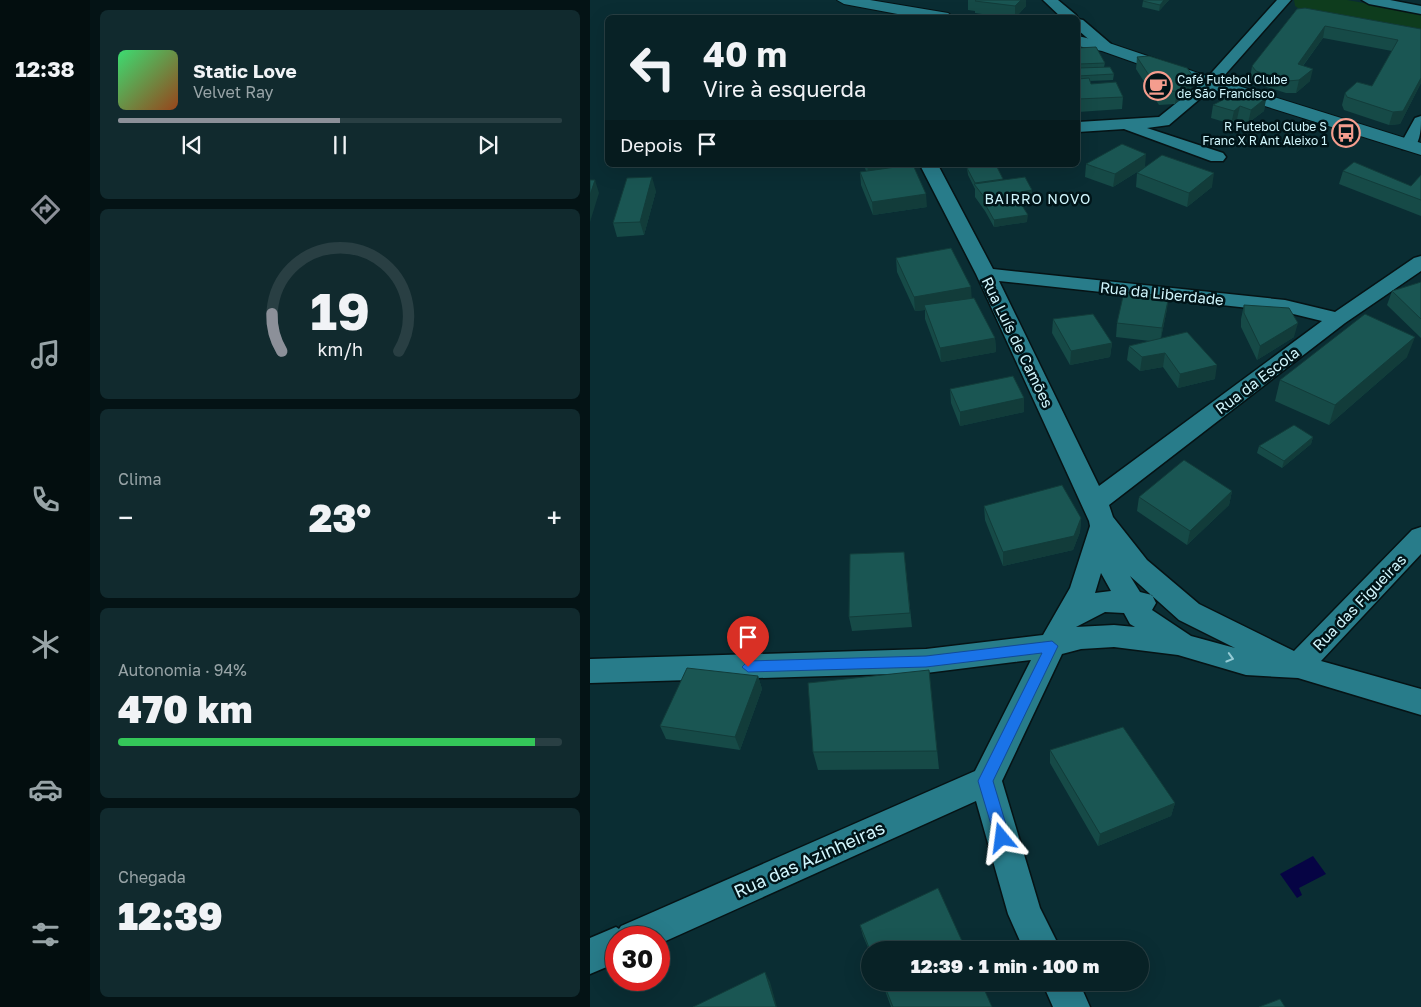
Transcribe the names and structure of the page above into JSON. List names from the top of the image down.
{
  "streets": {
    "street": [
      "Rua da Liberdade",
      "Rua Luís de Camões",
      "Rua da Escola",
      "Rua das Figueiras",
      "Rua das Azinheiras"
    ]
  },
  "crossings": [
    ["Rua da Liberdade", "Rua Luís de Camões"],
    ["Rua da Liberdade", "Rua da Escola"],
    ["Rua Luís de Camões", "Rua da Escola"]
  ],
  "districts": ["BAIRRO NOVO"],
  "places": {
    "cafe": ["Café Futebol Clube de São Francisco"],
    "bus stop": ["R Futebol Clube S Franc X R Ant Aleixo 1"]
  },
  "page": {
    "tabs": "12:38",
    "turn": ["40 m", "Vire à esquerda"],
    "song": ["Static Love", "Velvet Ray"],
    "then": "Depois",
    "tile": [
      "Clima",
      ["Autonomia · 94%", "470 km"],
      ["Chegada", "12:39"]
    ],
    "heat": ["−", "23°", "+"],
    "limit": "30",
    "trip": "12:39 · 1 min · 100 m",
    "gauge": ["19", "km/h"]
  }
}
